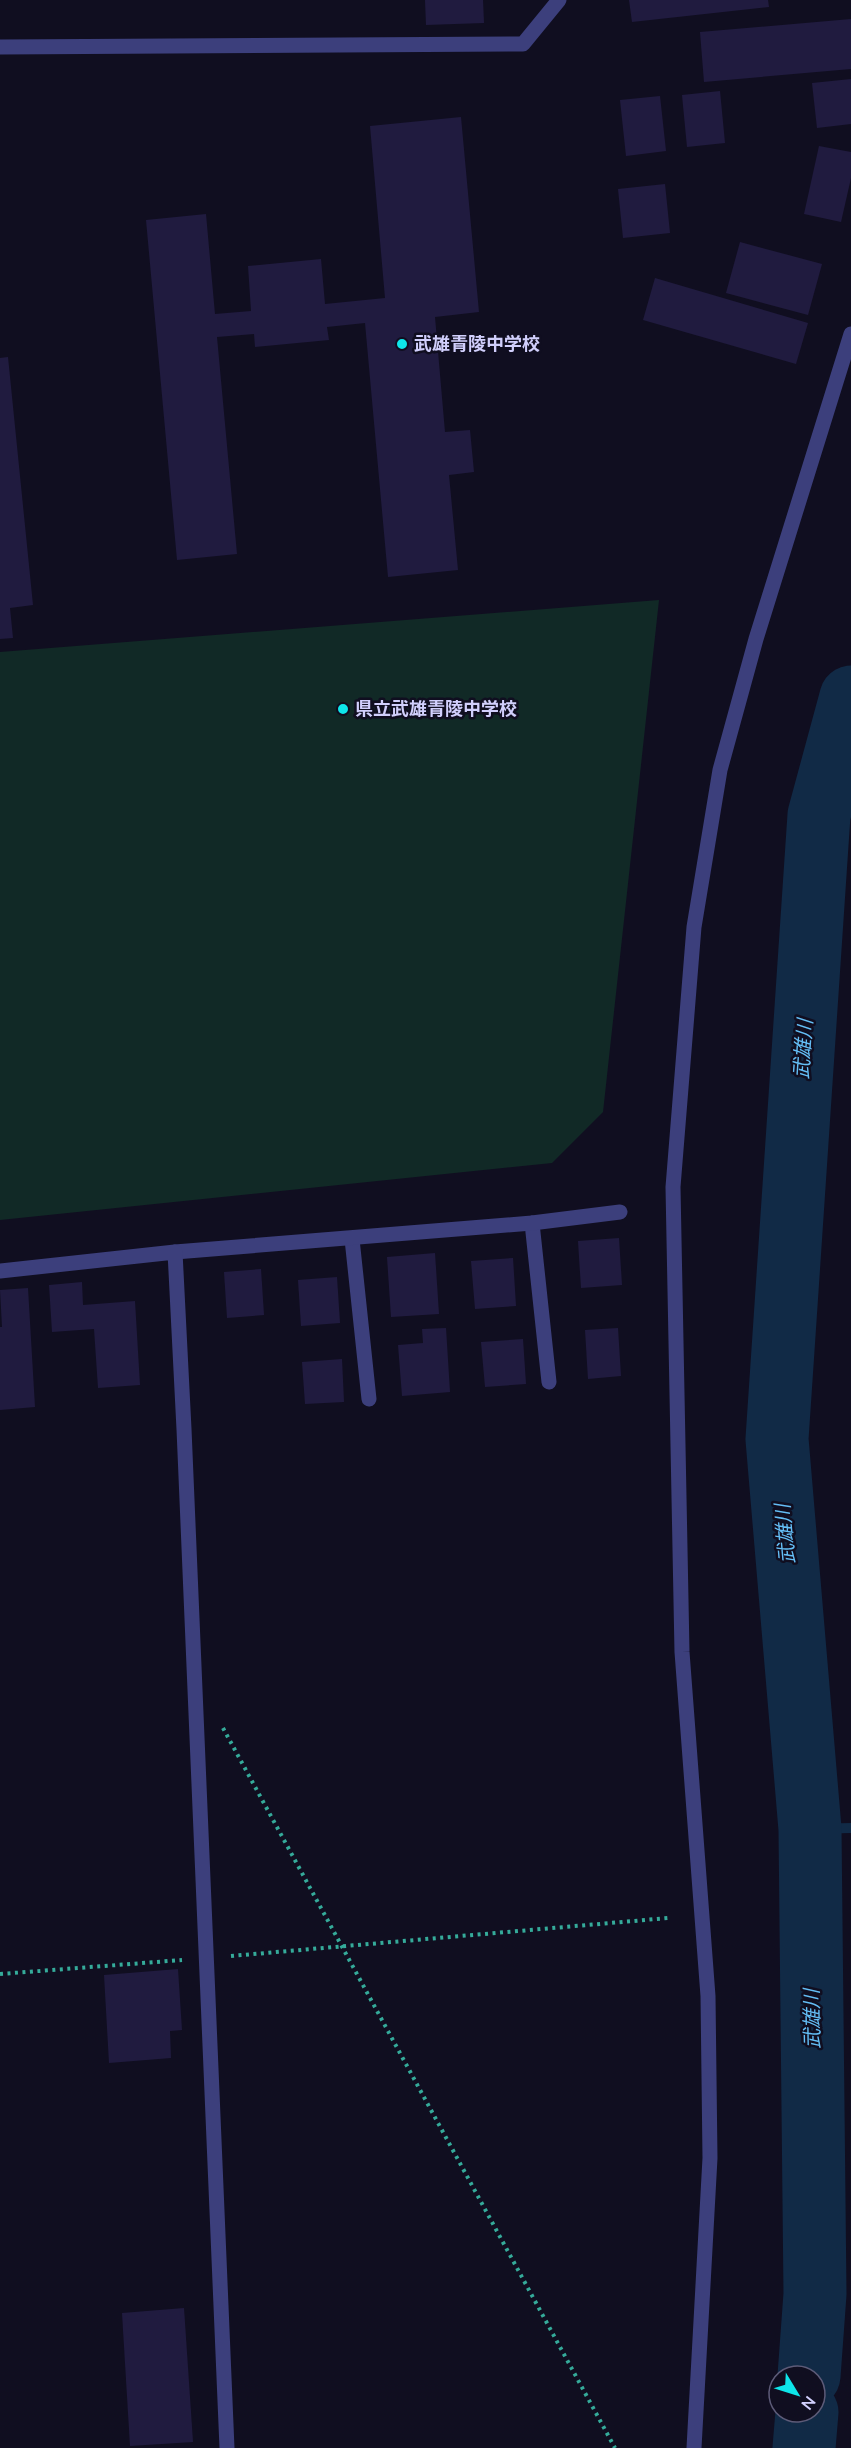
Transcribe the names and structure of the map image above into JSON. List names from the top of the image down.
{
  "water": ["武雄川"],
  "places": ["武雄青陵中学校", "県立武雄青陵中学校"],
  "north": "bottom right"
}
